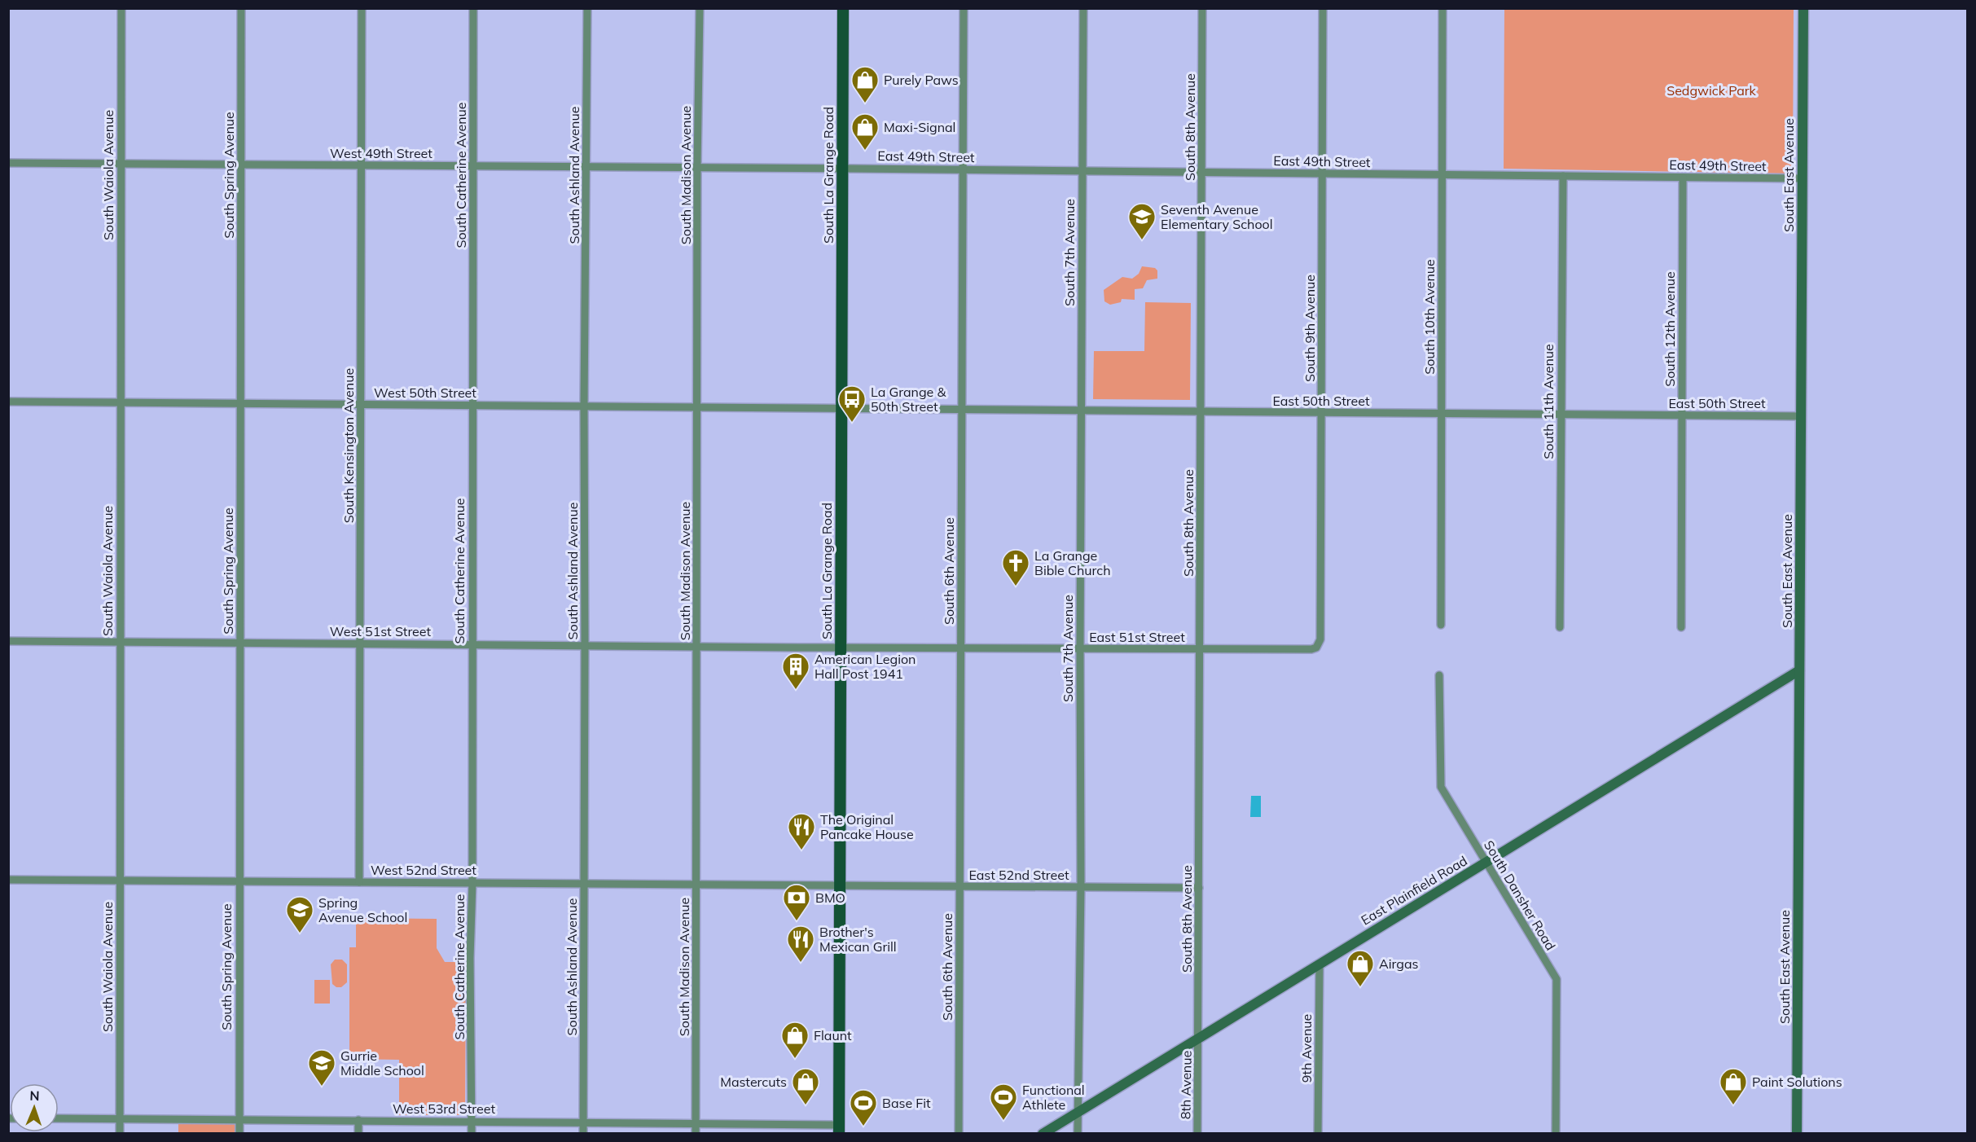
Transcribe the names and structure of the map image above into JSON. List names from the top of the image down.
{
  "streets": {
    "main road": ["South La Grange Road", "South East Avenue", "East Plainfield Road"],
    "street": [
      "South 8th Avenue",
      "West 49th Street",
      "East 49th Street",
      "South Waiola Avenue",
      "South Spring Avenue",
      "South Catherine Avenue",
      "South Ashland Avenue",
      "South Madison Avenue",
      "South 7th Avenue",
      "South 10th Avenue",
      "South 9th Avenue",
      "South 12th Avenue",
      "West 50th Street",
      "East 50th Street",
      "South 11th Avenue",
      "South Kensington Avenue",
      "South 6th Avenue",
      "West 51st Street",
      "East 51st Street",
      "West 52nd Street",
      "East 52nd Street",
      "South Dansher Road",
      "9th Avenue",
      "8th Avenue",
      "West 53rd Street"
    ]
  },
  "crossings": [
    ["South 8th Avenue", "East 49th Street"],
    ["South 8th Avenue", "East 50th Street"],
    ["South 8th Avenue", "East 51st Street"],
    ["South 8th Avenue", "East 52nd Street"],
    ["South 8th Avenue", "East Plainfield Road"],
    ["South 8th Avenue", "8th Avenue"],
    ["West 49th Street", "East 49th Street"],
    ["West 49th Street", "South Waiola Avenue"],
    ["West 49th Street", "South Spring Avenue"],
    ["West 49th Street", "South Catherine Avenue"],
    ["West 49th Street", "South Ashland Avenue"],
    ["West 49th Street", "South Madison Avenue"],
    ["West 49th Street", "South La Grange Road"],
    ["West 49th Street", "South Kensington Avenue"],
    ["East 49th Street", "South La Grange Road"],
    ["East 49th Street", "South East Avenue"],
    ["East 49th Street", "South 7th Avenue"],
    ["East 49th Street", "South 10th Avenue"],
    ["East 49th Street", "South 9th Avenue"],
    ["East 49th Street", "South 12th Avenue"],
    ["East 49th Street", "South 11th Avenue"],
    ["East 49th Street", "South 6th Avenue"],
    ["South Waiola Avenue", "West 50th Street"],
    ["South Waiola Avenue", "West 51st Street"],
    ["South Waiola Avenue", "West 52nd Street"],
    ["South Waiola Avenue", "West 53rd Street"],
    ["South Spring Avenue", "West 50th Street"],
    ["South Spring Avenue", "West 51st Street"],
    ["South Spring Avenue", "West 52nd Street"],
    ["South Spring Avenue", "West 53rd Street"],
    ["South Catherine Avenue", "West 50th Street"],
    ["South Catherine Avenue", "West 51st Street"],
    ["South Catherine Avenue", "West 52nd Street"],
    ["South Catherine Avenue", "West 53rd Street"],
    ["South Ashland Avenue", "West 50th Street"],
    ["South Ashland Avenue", "West 51st Street"],
    ["South Ashland Avenue", "West 52nd Street"],
    ["South Ashland Avenue", "West 53rd Street"],
    ["South Madison Avenue", "West 50th Street"],
    ["South Madison Avenue", "West 51st Street"],
    ["South Madison Avenue", "West 52nd Street"],
    ["South Madison Avenue", "West 53rd Street"],
    ["South La Grange Road", "West 50th Street"],
    ["South La Grange Road", "East 50th Street"],
    ["South La Grange Road", "West 51st Street"],
    ["South La Grange Road", "East 51st Street"],
    ["South La Grange Road", "West 52nd Street"],
    ["South La Grange Road", "East 52nd Street"],
    ["South La Grange Road", "West 53rd Street"],
    ["South East Avenue", "East 50th Street"],
    ["South East Avenue", "East Plainfield Road"],
    ["South 7th Avenue", "East 50th Street"],
    ["South 7th Avenue", "East 51st Street"],
    ["South 7th Avenue", "East 52nd Street"],
    ["South 7th Avenue", "East Plainfield Road"],
    ["South 10th Avenue", "East 50th Street"],
    ["South 9th Avenue", "East 50th Street"],
    ["South 9th Avenue", "East 51st Street"],
    ["South 12th Avenue", "East 50th Street"],
    ["West 50th Street", "East 50th Street"],
    ["West 50th Street", "South Kensington Avenue"],
    ["East 50th Street", "South 11th Avenue"],
    ["East 50th Street", "South 6th Avenue"],
    ["South Kensington Avenue", "West 51st Street"],
    ["South Kensington Avenue", "West 52nd Street"],
    ["South 6th Avenue", "East 51st Street"],
    ["South 6th Avenue", "East 52nd Street"],
    ["West 51st Street", "East 51st Street"],
    ["West 52nd Street", "East 52nd Street"],
    ["East Plainfield Road", "South Dansher Road"],
    ["East Plainfield Road", "9th Avenue"],
    ["East Plainfield Road", "8th Avenue"]
  ],
  "parks": ["Sedgwick Park"],
  "places": {
    "shop": [
      "Purely Paws",
      "Maxi-Signal",
      "Airgas",
      "Flaunt",
      "Mastercuts",
      "Paint Solutions"
    ],
    "school or university": ["Seventh Avenue Elementary School", "Spring Avenue School", "Gurrie Middle School"],
    "bus stop": ["La Grange & 50th Street"],
    "church": ["La Grange Bible Church"],
    "building": ["American Legion Hall Post 1941"],
    "restaurant": ["The Original Pancake House", "Brother's Mexican Grill"],
    "bank": ["BMO"],
    "sports": ["Functional Athlete", "Base Fit"]
  },
  "north": "top"
}
